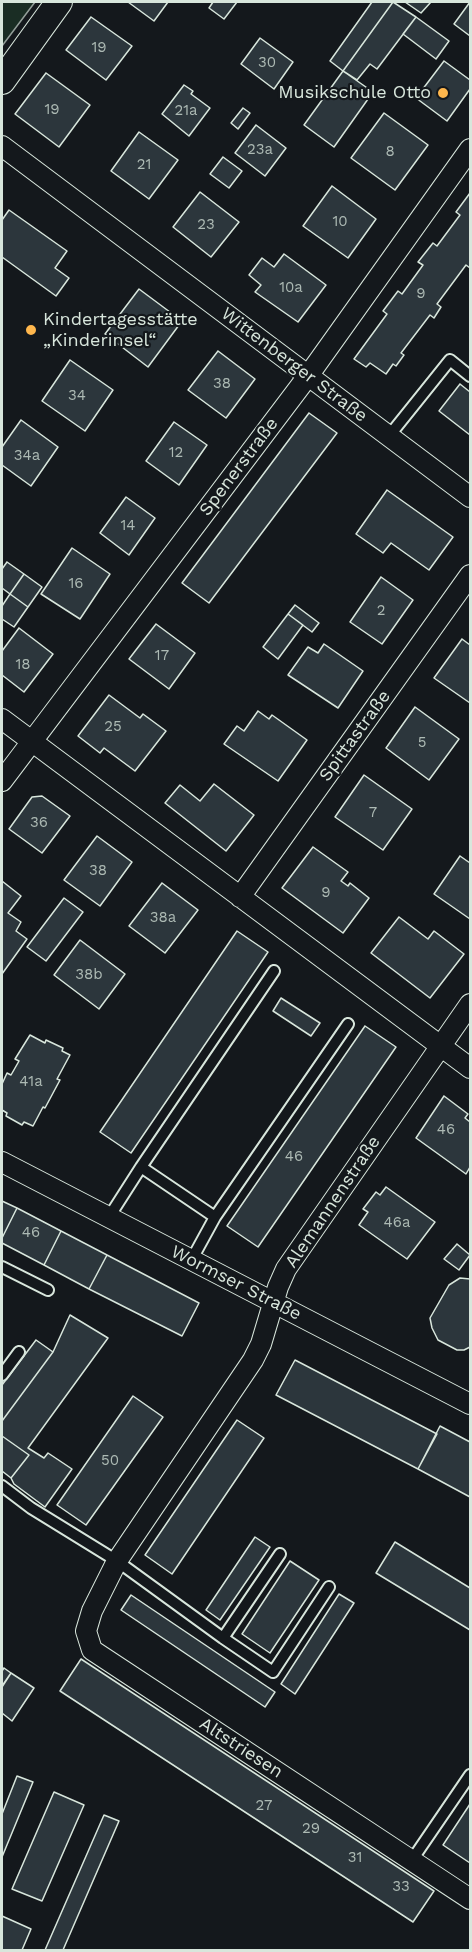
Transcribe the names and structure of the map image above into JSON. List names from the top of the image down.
{
  "streets": {
    "street": [
      "Wittenberger Straße",
      "Spenerstraße",
      "Spittastraße",
      "Alemannenstraße",
      "Wormser Straße",
      "Altstriesen"
    ]
  },
  "crossings": [
    ["Wittenberger Straße", "Spenerstraße"],
    ["Alemannenstraße", "Wormser Straße"],
    ["Alemannenstraße", "Altstriesen"]
  ],
  "places": ["Musikschule Otto", "Kindertagesstätte „Kinderinsel“"],
  "house_numbers": [
    "19",
    "30",
    "19",
    "21a",
    "23a",
    "8",
    "21",
    "10",
    "23",
    "10a",
    "9",
    "38",
    "34",
    "12",
    "34a",
    "14",
    "16",
    "2",
    "17",
    "18",
    "25",
    "5",
    "7",
    "36",
    "38",
    "9",
    "38a",
    "38b",
    "41a",
    "46",
    "46",
    "46a",
    "46",
    "50",
    "27",
    "29",
    "31",
    "33"
  ]
}
